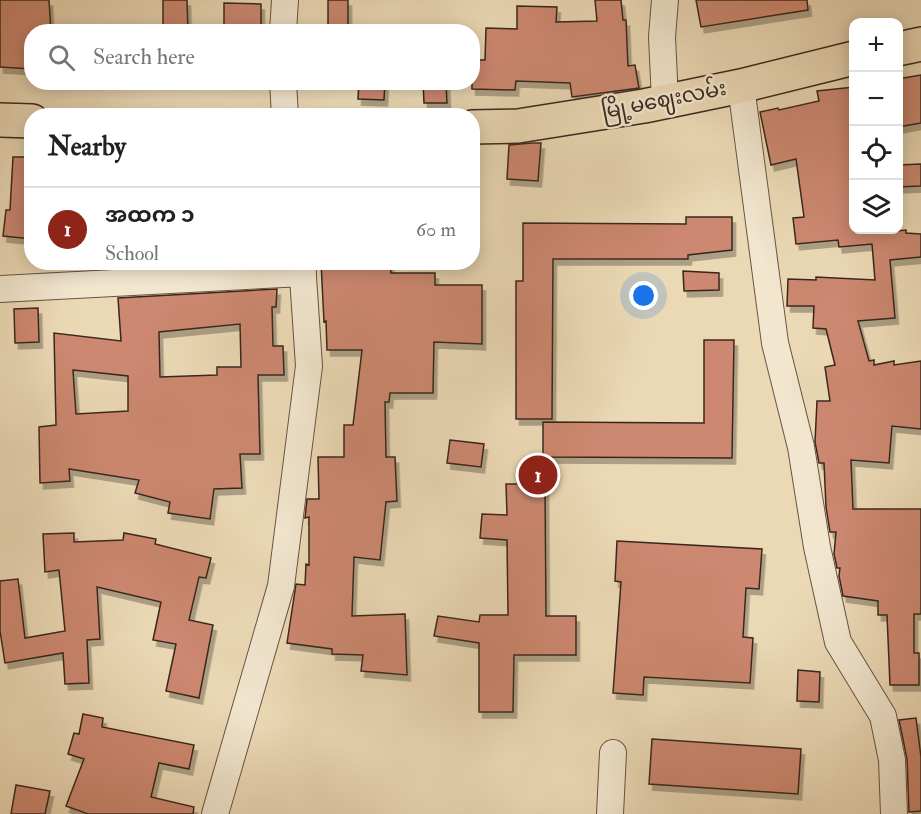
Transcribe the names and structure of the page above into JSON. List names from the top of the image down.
{
  "streets": {
    "main road": ["မြို့မဈေးလမ်း"]
  },
  "page": {
    "map_buttons": ["+", "−"],
    "search": "Search here",
    "heading": "Nearby",
    "list": [
      {
        "mark": "1",
        "name": "အထက ၁",
        "note": "School",
        "value": "60 m"
      }
    ],
    "pins": "1"
  }
}
